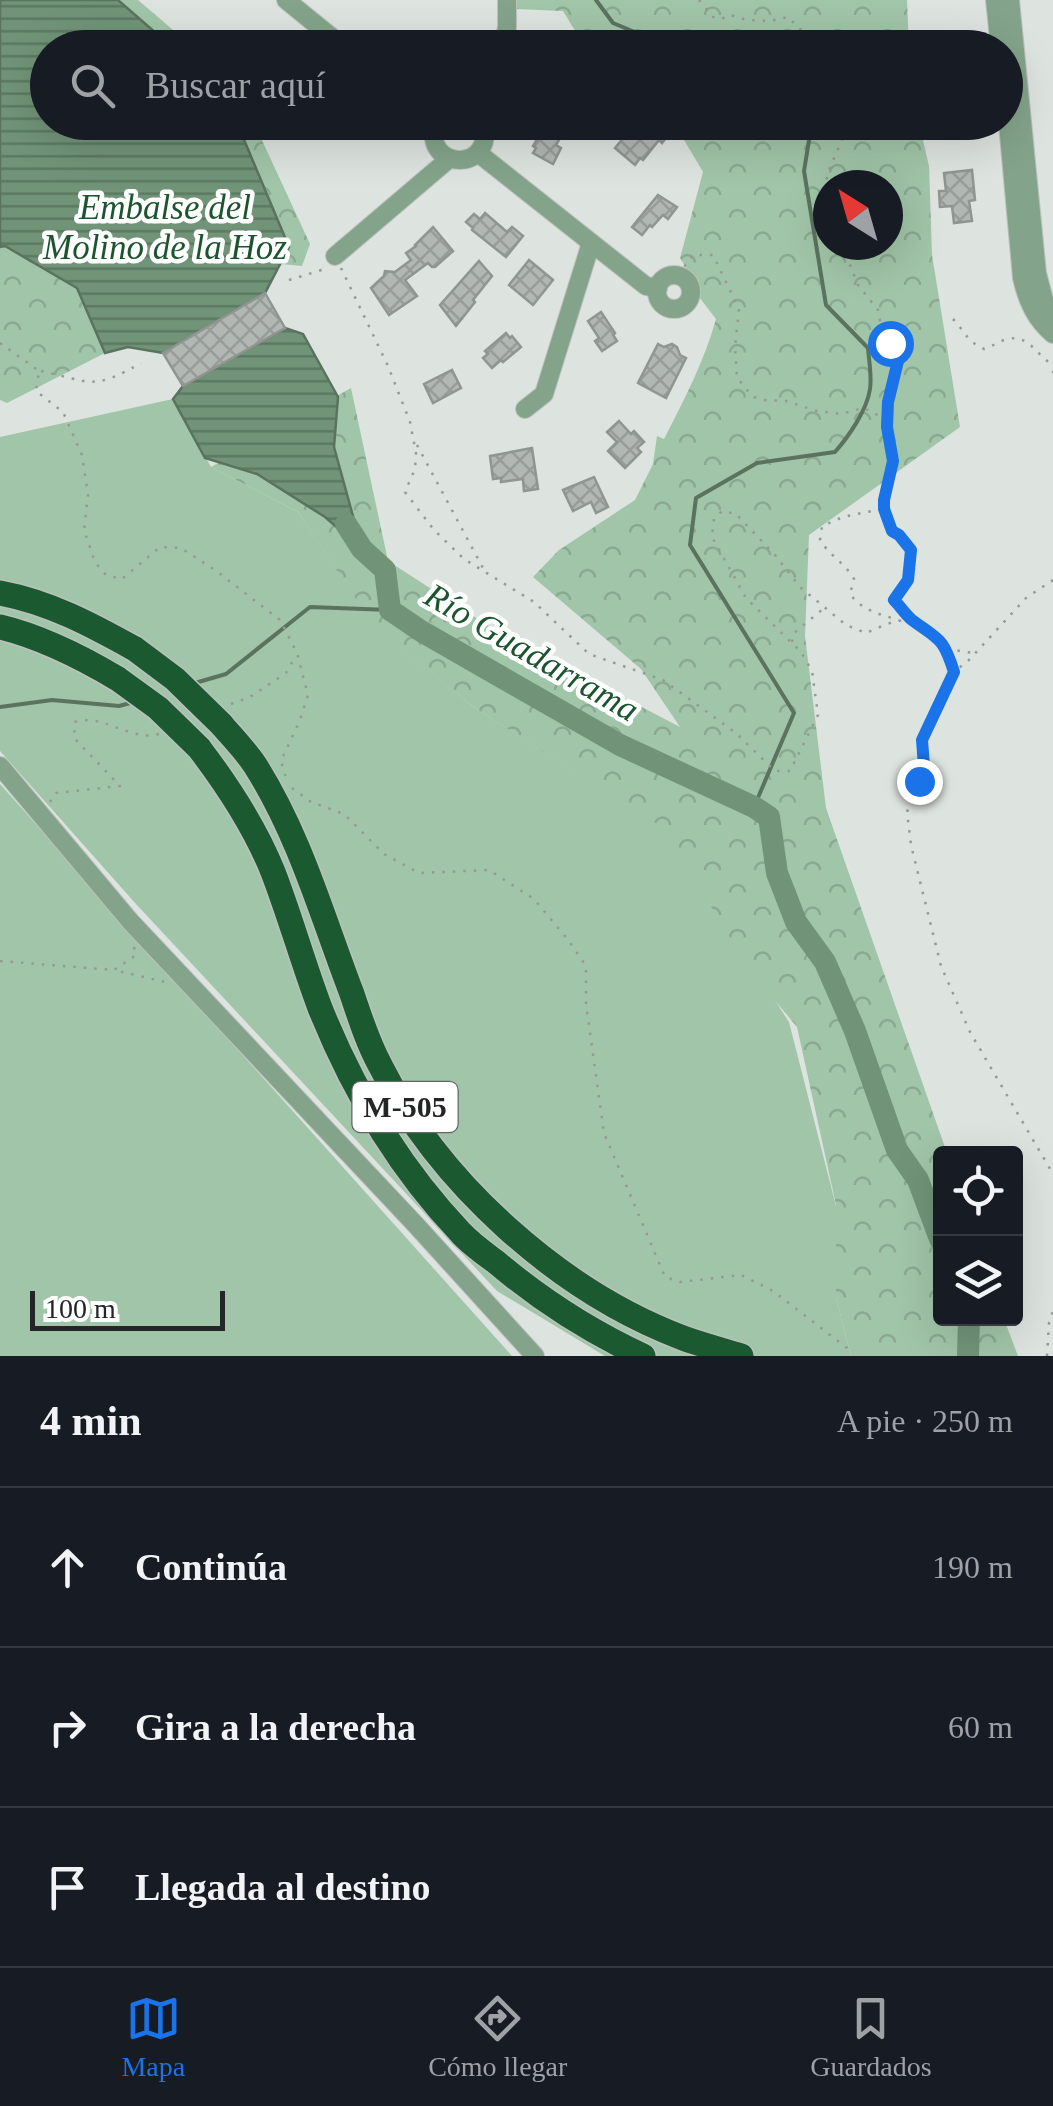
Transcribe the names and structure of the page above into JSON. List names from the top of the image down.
{
  "streets": {
    "highway": ["M-505"]
  },
  "water": ["Embalse del Molino de la Hoz", "Río Guadarrama"],
  "scale_bar": "100 m",
  "north": "top left",
  "page": {
    "search": "Buscar aquí",
    "scale": "100 m",
    "heading": ["4 min", "A pie · 250 m"],
    "list": [
      ["Continúa", "190 m"],
      ["Gira a la derecha", "60 m"],
      "Llegada al destino"
    ],
    "nav": ["Mapa", "Cómo llegar", "Guardados"]
  }
}
